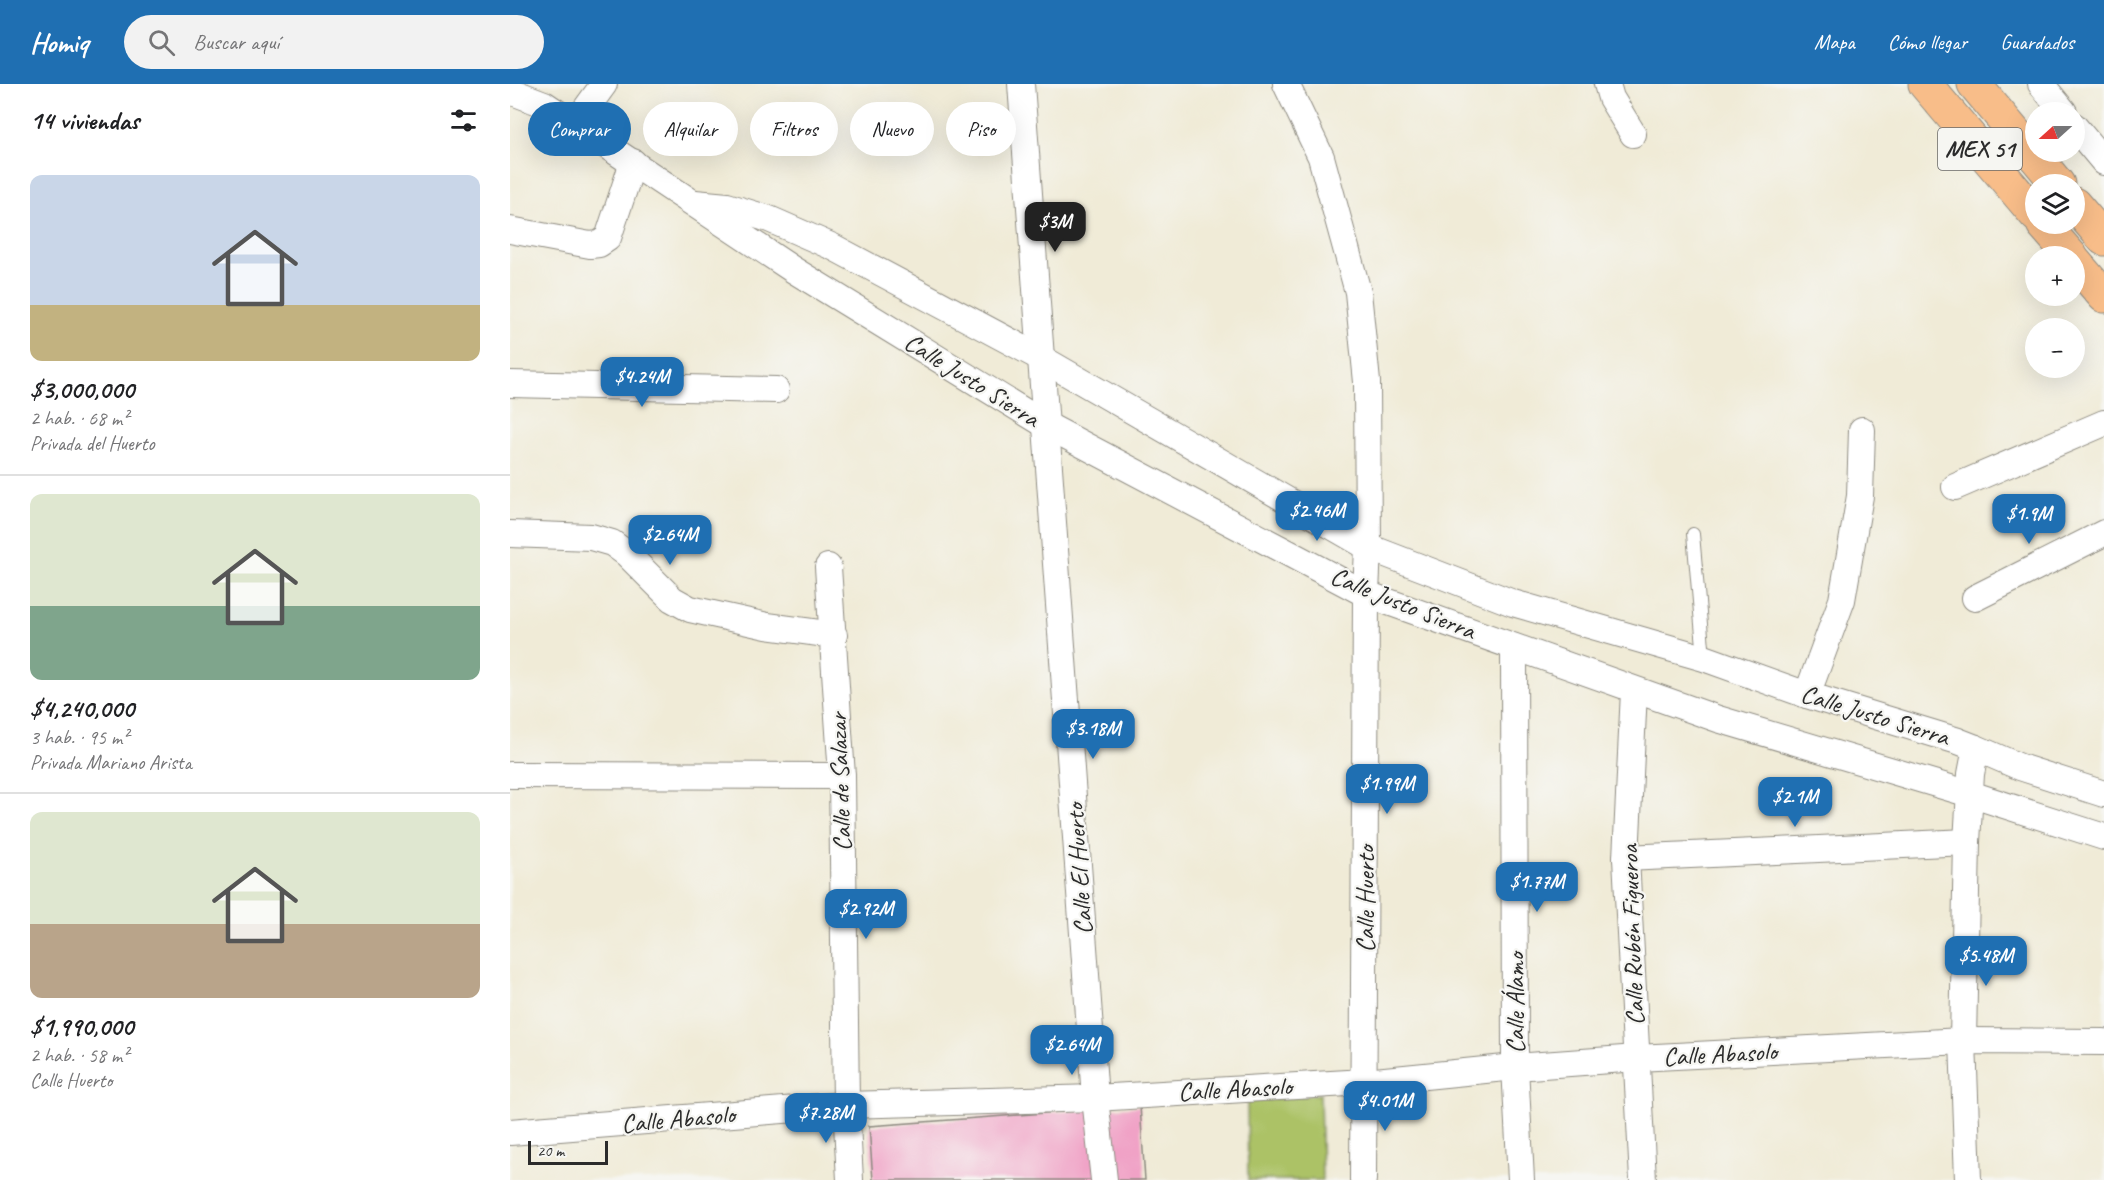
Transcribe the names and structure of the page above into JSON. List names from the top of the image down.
{
  "streets": {
    "main road": ["MEX 51"],
    "street": [
      "Calle Justo Sierra",
      "Calle de Salazar",
      "Calle El Huerto",
      "Calle Huerto",
      "Calle Rubén Figueroa",
      "Calle Álamo",
      "Calle Abasolo"
    ]
  },
  "crossings": [
    ["Calle Justo Sierra", "Calle El Huerto"],
    ["Calle Justo Sierra", "Calle Huerto"],
    ["Calle Justo Sierra", "Calle Rubén Figueroa"],
    ["Calle Justo Sierra", "Calle Álamo"],
    ["Calle de Salazar", "Calle Abasolo"],
    ["Calle El Huerto", "Calle Abasolo"],
    ["Calle Huerto", "Calle Abasolo"],
    ["Calle Rubén Figueroa", "Calle Abasolo"],
    ["Calle Álamo", "Calle Abasolo"]
  ],
  "scale_bar": "20 m",
  "north": "left",
  "page": {
    "header": "Homiq",
    "search": "Buscar aquí",
    "nav": ["Mapa", "Cómo llegar", "Guardados"],
    "heading": "14 viviendas",
    "map_buttons": ["+", "−"],
    "chip": [
      "Comprar",
      "Alquilar",
      "Filtros",
      "Nuevo",
      "Piso"
    ],
    "list": [
      {
        "name": "$3,000,000",
        "note": "2 hab. · 68 m² · Privada del Huerto"
      },
      {
        "name": "$4,240,000",
        "note": "3 hab. · 95 m² · Privada Mariano Arista"
      },
      {
        "name": "$1,990,000",
        "note": "2 hab. · 58 m² · Calle Huerto"
      }
    ],
    "price": [
      "$3M",
      "$4.24M",
      "$2.46M",
      "$1.9M",
      "$2.64M",
      "$3.18M",
      "$1.99M",
      "$2.1M",
      "$1.77M",
      "$2.92M",
      "$5.48M",
      "$2.64M",
      "$4.01M",
      "$7.28M"
    ],
    "scale": "20 m"
  }
}
